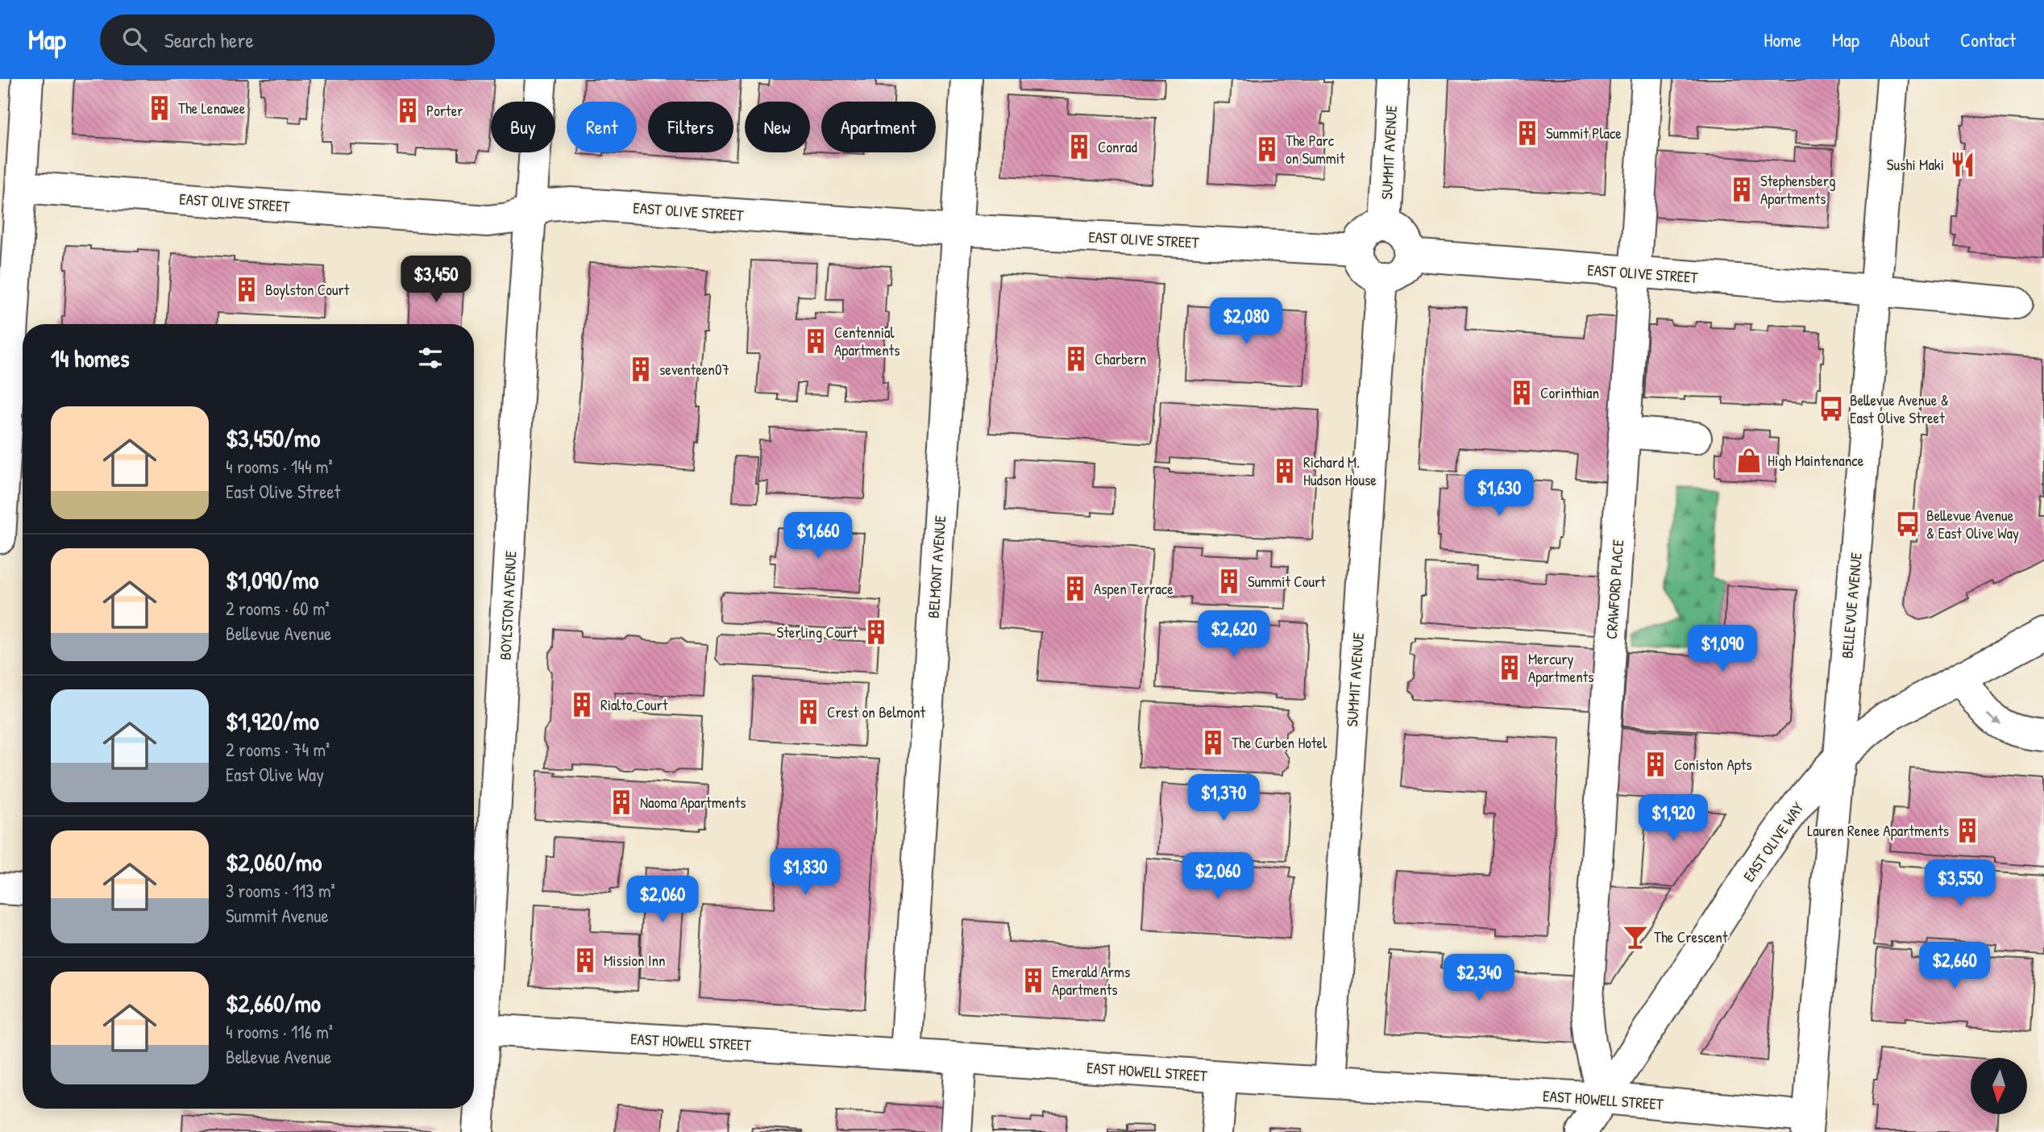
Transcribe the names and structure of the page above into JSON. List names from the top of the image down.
{
  "streets": {
    "street": [
      "SUMMIT AVENUE",
      "EAST OLIVE STREET",
      "BELMONT AVENUE",
      "CRAWFORD PLACE",
      "BOYLSTON AVENUE",
      "BELLEVUE AVENUE",
      "EAST OLIVE WAY",
      "EAST HOWELL STREET"
    ]
  },
  "crossings": [
    ["SUMMIT AVENUE", "EAST OLIVE STREET"],
    ["SUMMIT AVENUE", "EAST HOWELL STREET"],
    ["EAST OLIVE STREET", "BELMONT AVENUE"],
    ["EAST OLIVE STREET", "CRAWFORD PLACE"],
    ["EAST OLIVE STREET", "BOYLSTON AVENUE"],
    ["EAST OLIVE STREET", "BELLEVUE AVENUE"],
    ["BELMONT AVENUE", "EAST HOWELL STREET"],
    ["CRAWFORD PLACE", "EAST OLIVE WAY"],
    ["CRAWFORD PLACE", "EAST HOWELL STREET"],
    ["BOYLSTON AVENUE", "EAST HOWELL STREET"],
    ["BELLEVUE AVENUE", "EAST OLIVE WAY"],
    ["BELLEVUE AVENUE", "EAST HOWELL STREET"],
    ["EAST OLIVE WAY", "EAST HOWELL STREET"]
  ],
  "places": {
    "building": [
      "The Lenawee",
      "Porter",
      "Summit Place",
      "Conrad",
      "The Parc on Summit",
      "Stephensberg Apartments",
      "Boylston Court",
      "Centennial Apartments",
      "Charbern",
      "seventeen07",
      "Corinthian",
      "Richard M. Hudson House",
      "Summit Court",
      "Aspen Terrace",
      "Sterling Court",
      "Mercury Apartments",
      "Rialto Court",
      "Crest on Belmont",
      "The Curben Hotel",
      "Coniston Apts",
      "Naoma Apartments",
      "Lauren Renee Apartments",
      "Mission Inn",
      "Emerald Arms Apartments"
    ],
    "restaurant": ["Sushi Maki"],
    "bus stop": ["Bellevue Avenue & East Olive Street", "Bellevue Avenue & East Olive Way"],
    "shop": ["High Maintenance"],
    "bar": ["The Crescent"]
  },
  "north": "bottom",
  "page": {
    "header": "Map",
    "search": "Search here",
    "nav": [
      "Home",
      "Map",
      "About",
      "Contact"
    ],
    "chip": [
      "Buy",
      "Rent",
      "Filters",
      "New",
      "Apartment"
    ],
    "price": [
      "$3,450",
      "$2,080",
      "$1,630",
      "$1,660",
      "$2,620",
      "$1,090",
      "$1,370",
      "$1,920",
      "$1,830",
      "$2,060",
      "$3,550",
      "$2,060",
      "$2,660",
      "$2,340"
    ],
    "heading": "14 homes",
    "list": [
      {
        "name": "$3,450/mo",
        "note": "4 rooms · 144 m² · East Olive Street"
      },
      {
        "name": "$1,090/mo",
        "note": "2 rooms · 60 m² · Bellevue Avenue"
      },
      {
        "name": "$1,920/mo",
        "note": "2 rooms · 74 m² · East Olive Way"
      },
      {
        "name": "$2,060/mo",
        "note": "3 rooms · 113 m² · Summit Avenue"
      },
      {
        "name": "$2,660/mo",
        "note": "4 rooms · 116 m² · Bellevue Avenue"
      }
    ]
  }
}
